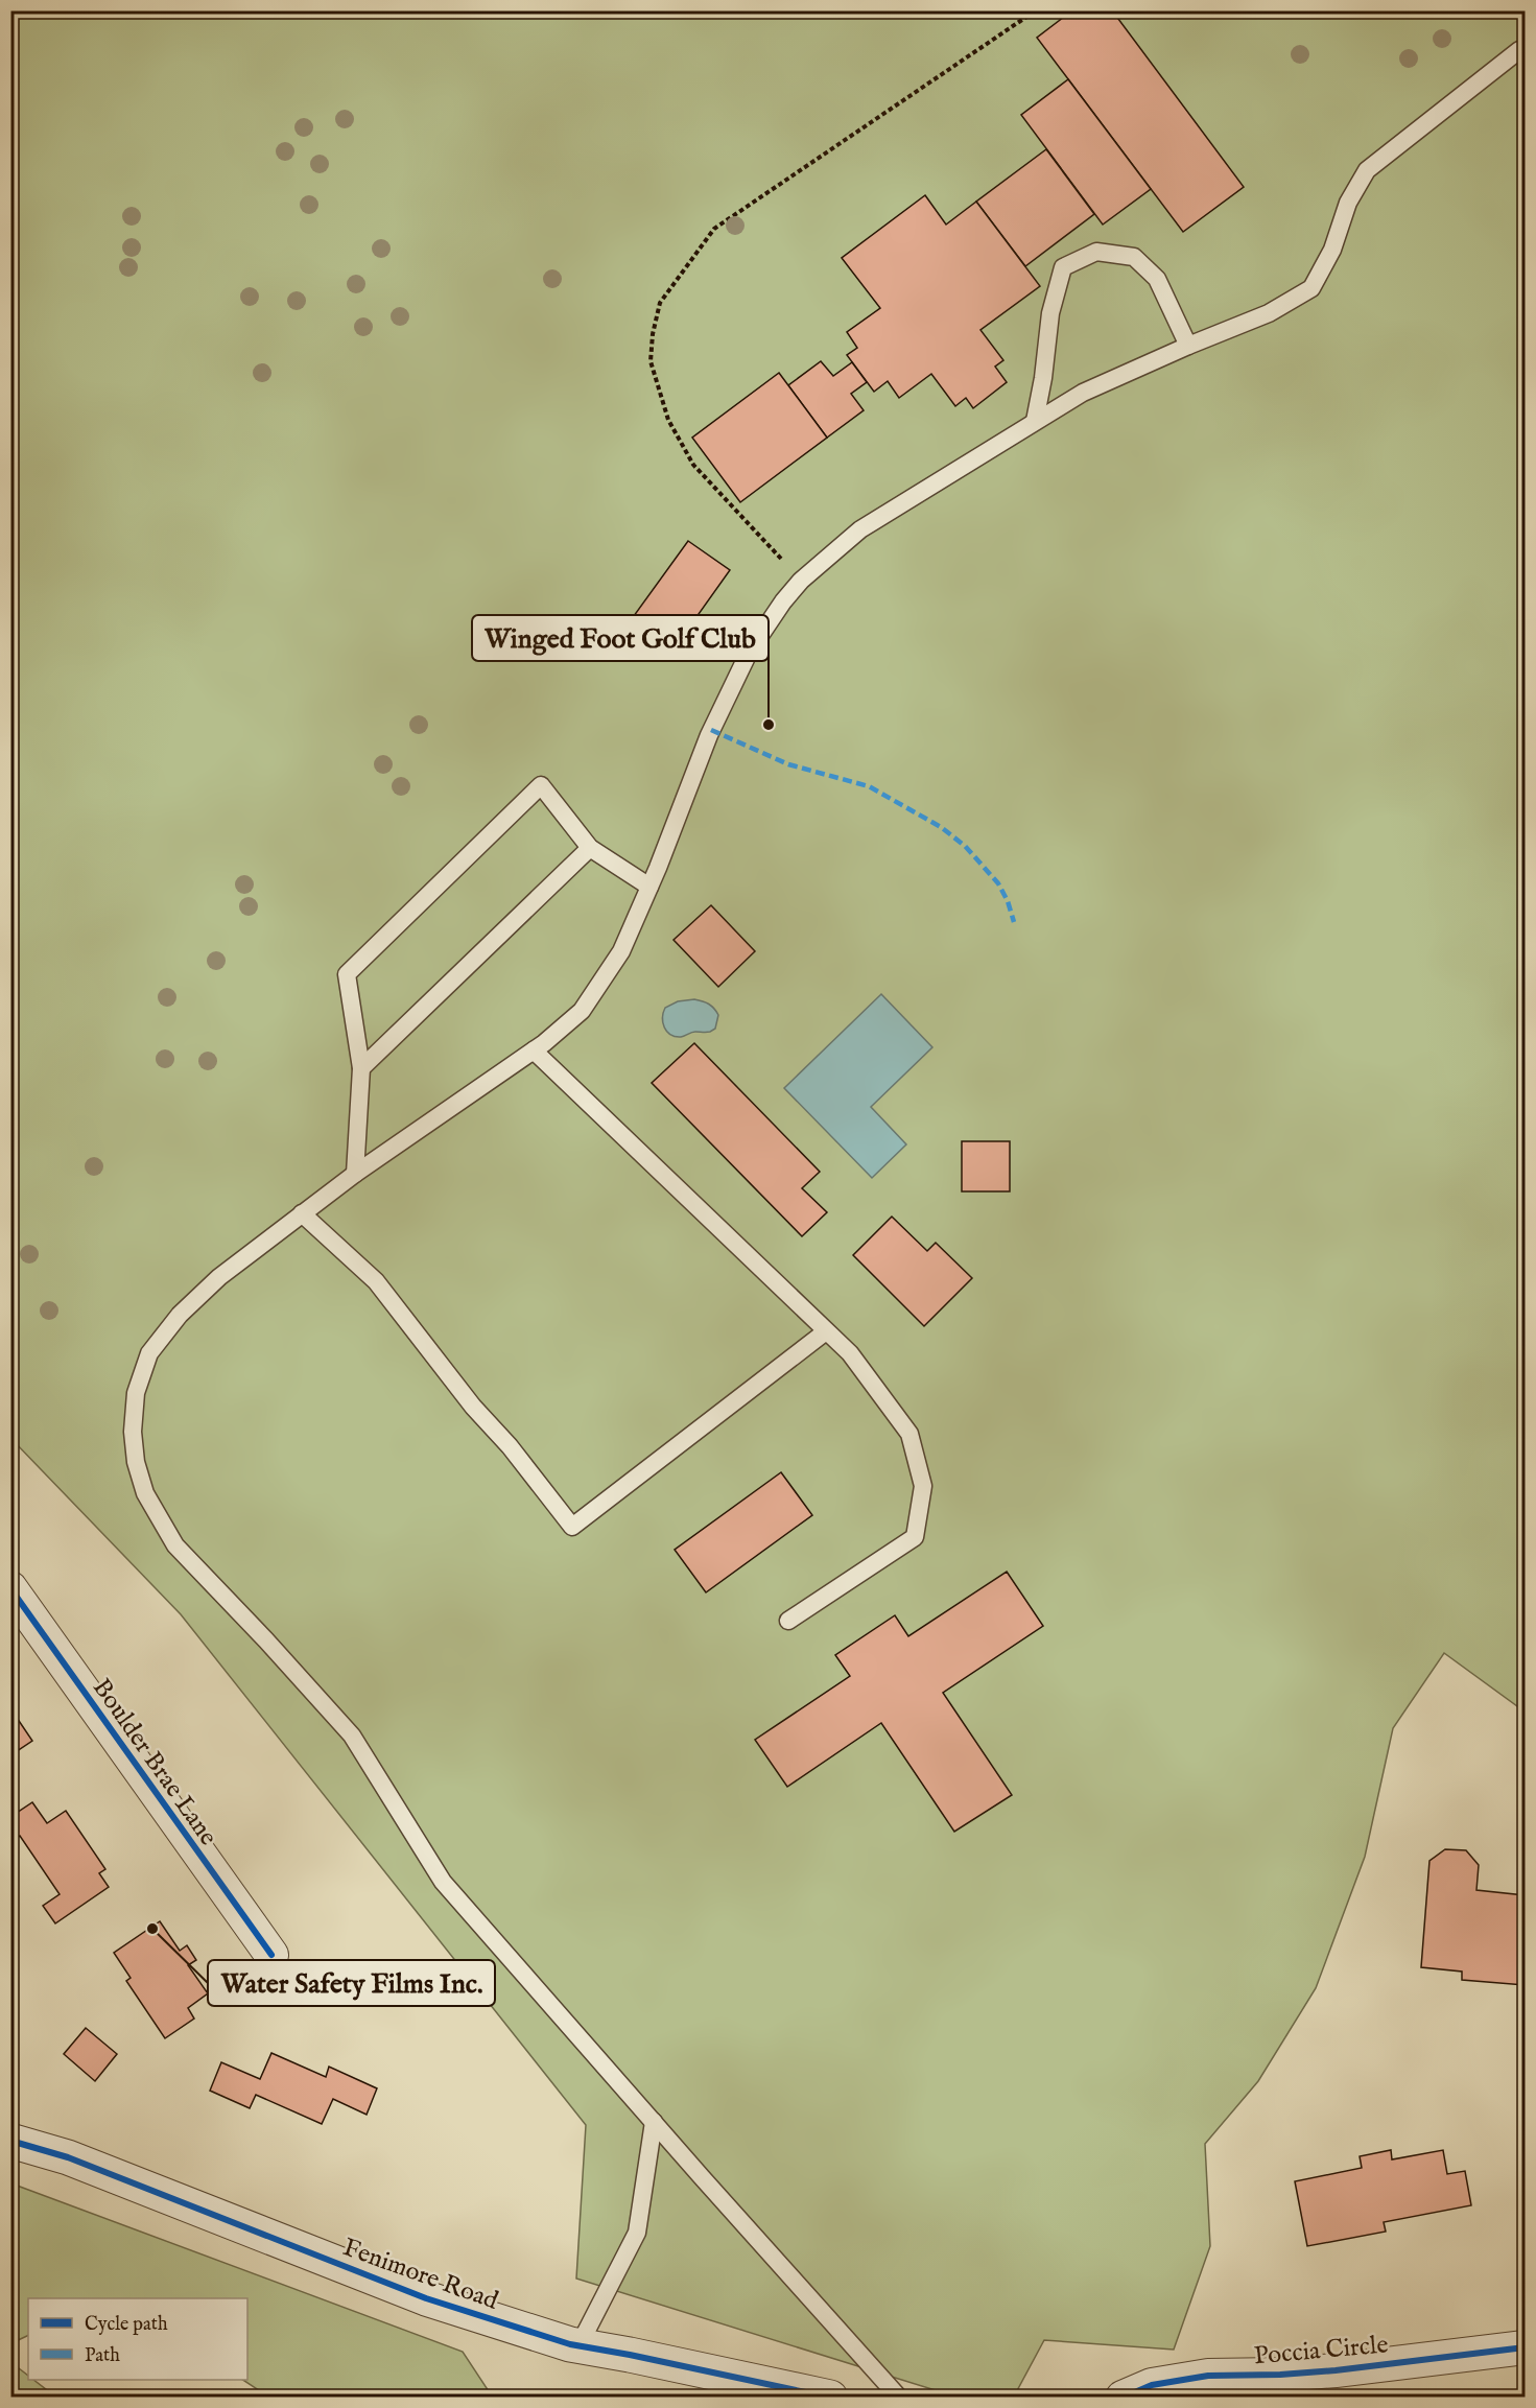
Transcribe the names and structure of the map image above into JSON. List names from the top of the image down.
{
  "streets": {
    "street": ["Boulder Brae Lane", "Fenimore Road", "Poccia Circle"]
  },
  "places": ["Winged Foot Golf Club", "Water Safety Films Inc."],
  "legend": ["Cycle path", "Path"]
}
